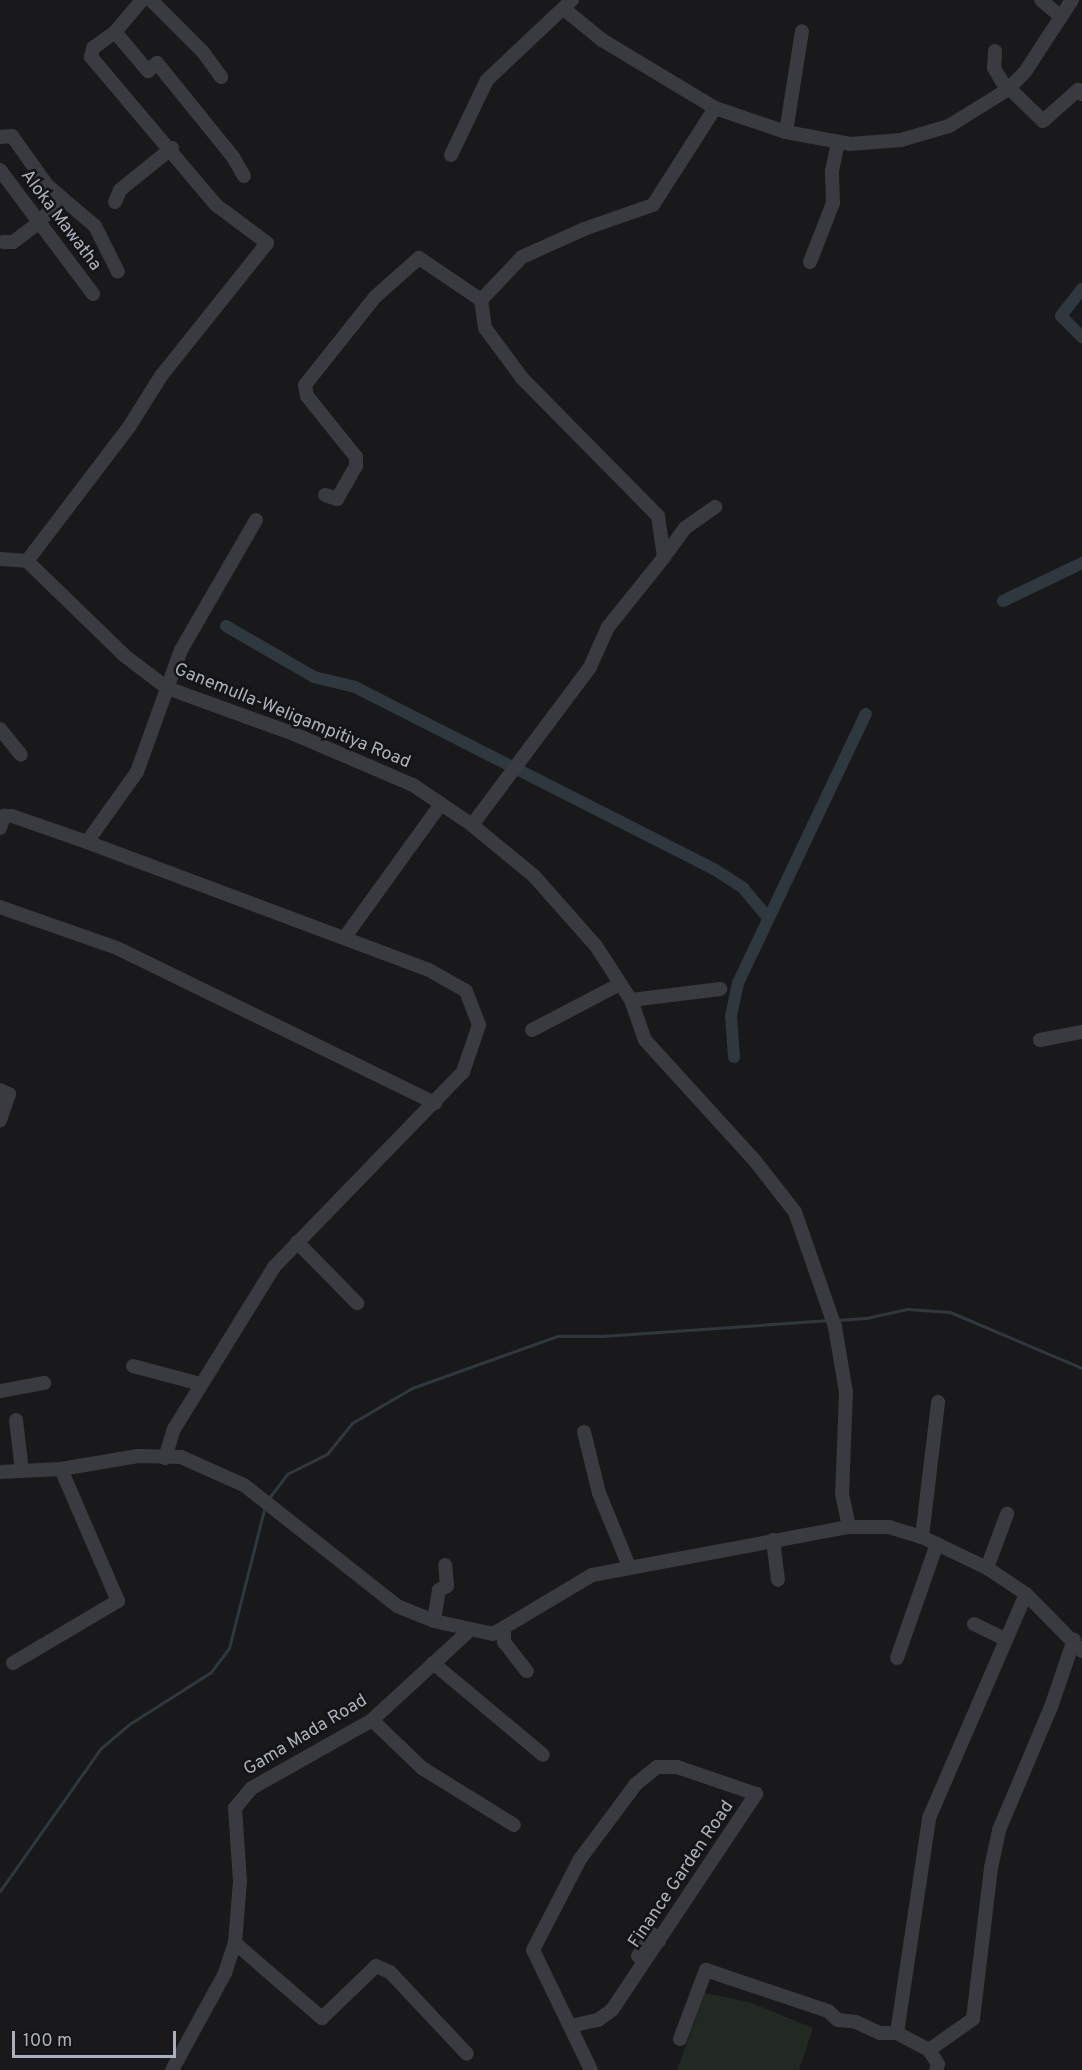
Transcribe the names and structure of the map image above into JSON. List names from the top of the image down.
{
  "streets": {
    "street": [
      "Aloka Mawatha",
      "Ganemulla-Weligampitiya Road",
      "Gama Mada Road",
      "Finance Garden Road"
    ]
  },
  "scale_bar": "100 m"
}
